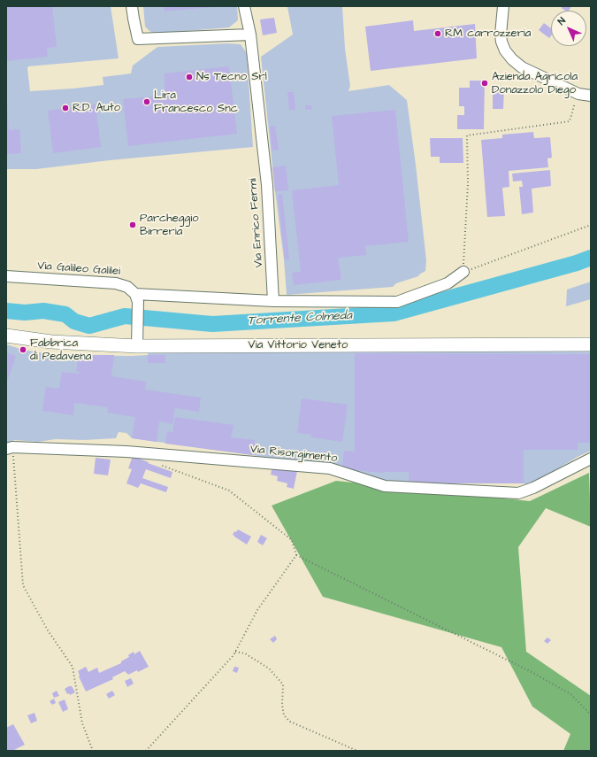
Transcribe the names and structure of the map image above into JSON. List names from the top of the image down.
{
  "streets": {
    "main road": ["Via Vittorio Veneto"],
    "street": ["Via Enrico Fermi", "Via Galileo Galilei", "Via Risorgimento"]
  },
  "water": ["Torrente Colmeda"],
  "places": [
    "RM carrozzeria",
    "Ns Tecno Srl",
    "Azienda Agricola Donazzolo Diego",
    "Lira Francesco Snc",
    "R.D. Auto",
    "Parcheggio Birreria",
    "Fabbrica di Pedavena"
  ],
  "north": "top left"
}
